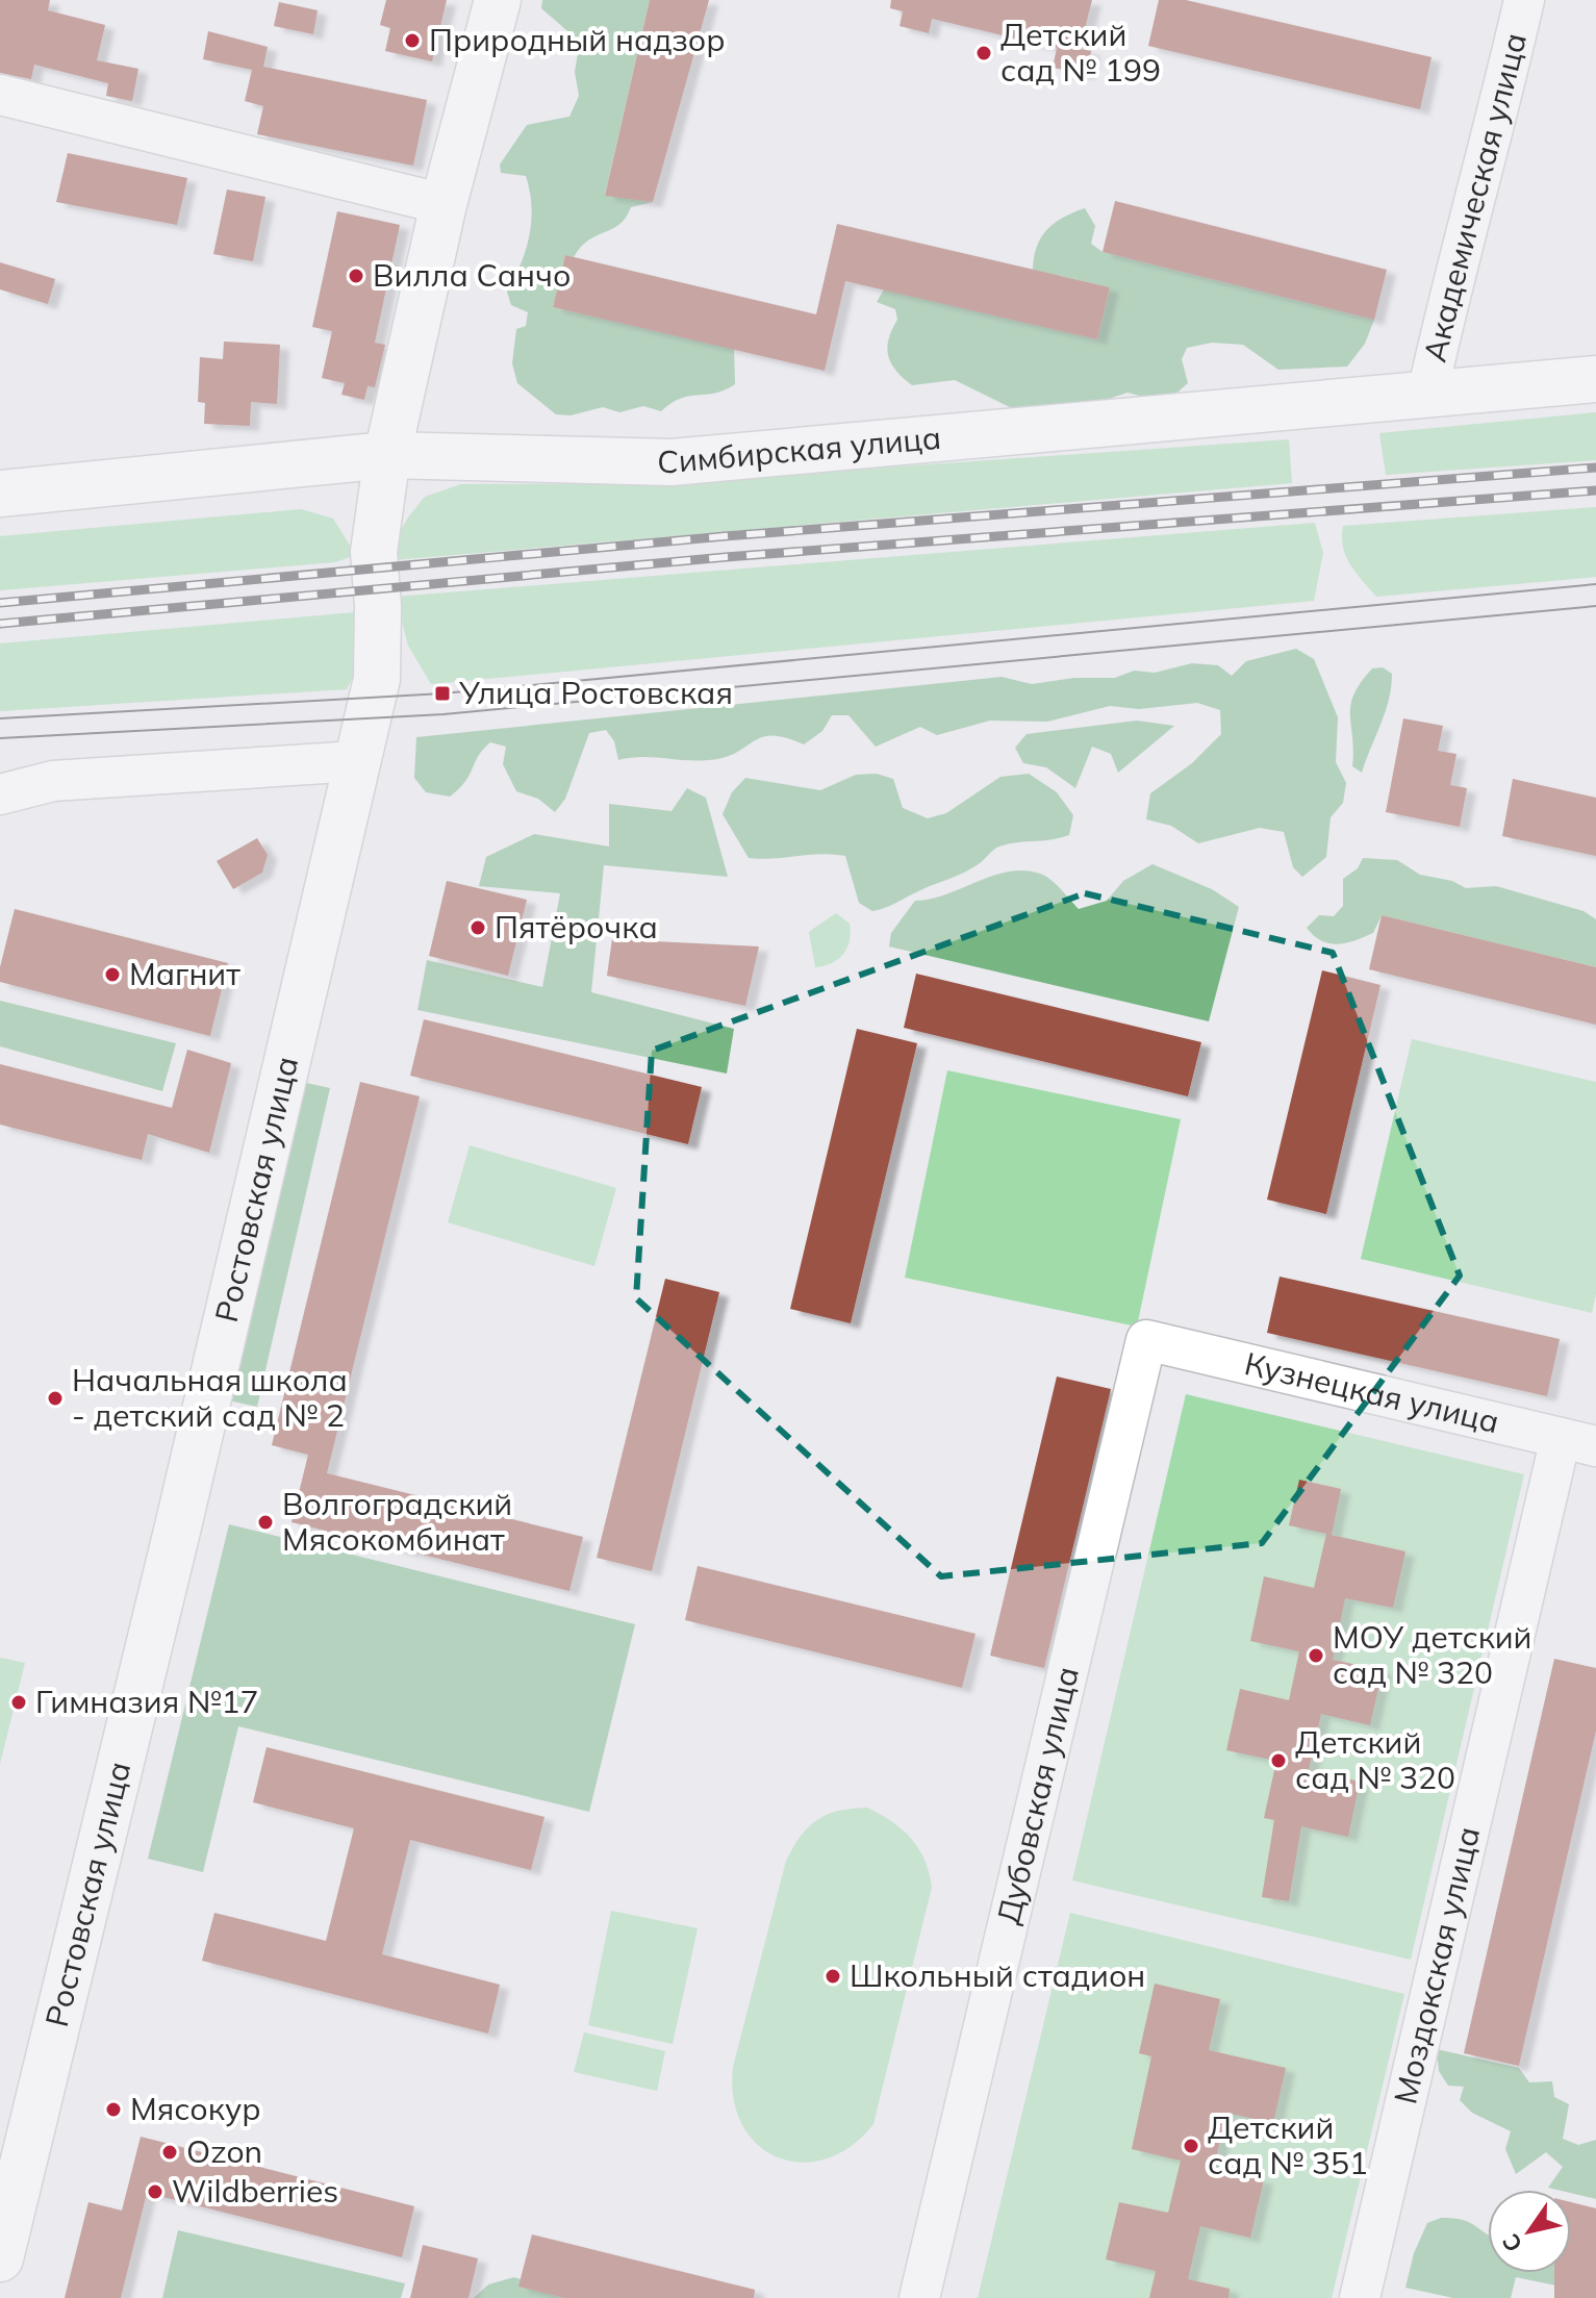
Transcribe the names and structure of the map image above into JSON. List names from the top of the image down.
{
  "streets": {
    "main road": ["Симбирская улица", "Ростовская улица"],
    "street": [
      "Академическая улица",
      "Кузнецкая улица",
      "Дубовская улица",
      "Моздокская улица"
    ]
  },
  "crossings": [
    ["Академическая улица", "Симбирская улица"],
    ["Симбирская улица", "Ростовская улица"],
    ["Кузнецкая улица", "Дубовская улица"],
    ["Кузнецкая улица", "Моздокская улица"]
  ],
  "places": {
    "other": [
      "Природный надзор",
      "Детский сад № 199",
      "Вилла Санчо",
      "Пятёрочка",
      "Магнит",
      "Начальная школа - детский сад № 2",
      "Волгоградский Мясокомбинат",
      "МОУ детский сад № 320",
      "Гимназия №17",
      "Детский сад № 320",
      "Школьный стадион",
      "Мясокур",
      "Детский сад № 351",
      "Ozon",
      "Wildberries"
    ],
    "transit": ["Улица Ростовская"]
  },
  "north": "bottom left"
}
